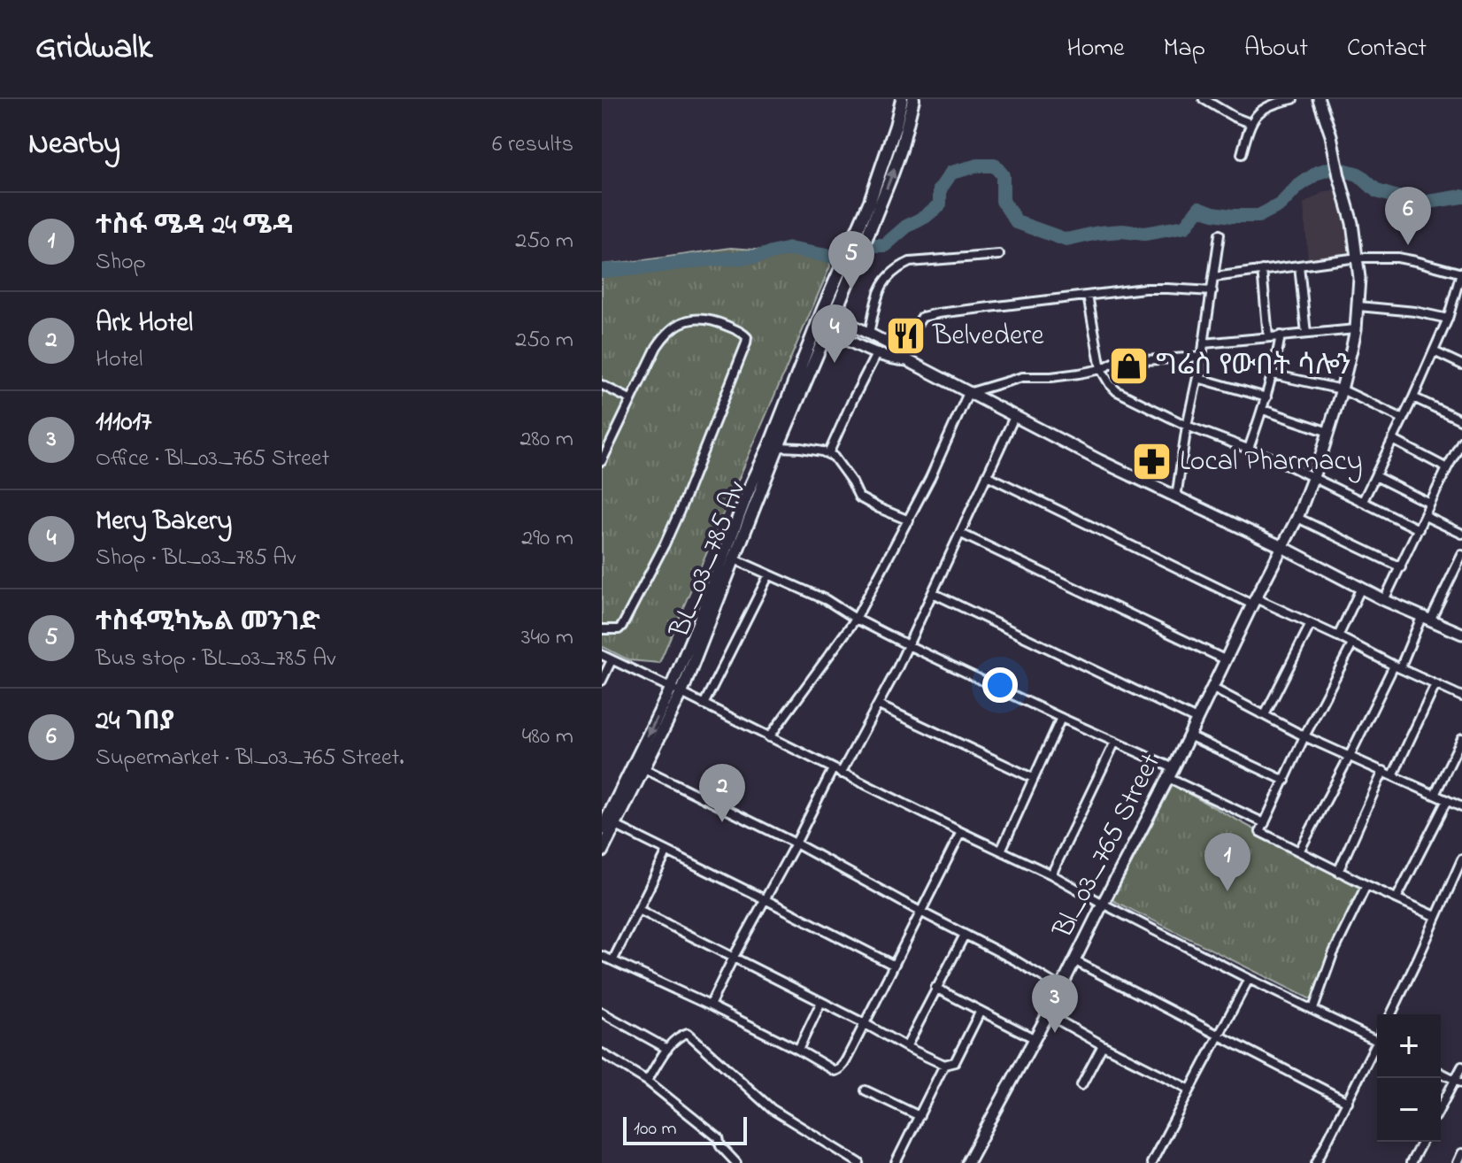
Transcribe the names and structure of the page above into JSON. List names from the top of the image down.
{
  "streets": {
    "main road": ["BL_03_785 Av"],
    "street": ["Bl_03_765 Street"]
  },
  "places": {
    "restaurant": ["Belvedere"],
    "shop": ["ግሬስ የውበት ሳሎን"],
    "pharmacy": ["Local Pharmacy"]
  },
  "scale_bar": "100 m",
  "page": {
    "header": "Gridwalk",
    "nav": [
      "Home",
      "Map",
      "About",
      "Contact"
    ],
    "heading": ["Nearby", "6 results"],
    "pins": [
      "6",
      "5",
      "4",
      "2",
      "1",
      "3"
    ],
    "list": [
      {
        "mark": "1",
        "name": "ተስፋ ሜዳ 24 ሜዳ",
        "note": "Shop",
        "value": "250 m"
      },
      {
        "mark": "2",
        "name": "Ark Hotel",
        "note": "Hotel",
        "value": "250 m"
      },
      {
        "mark": "3",
        "name": "111017",
        "note": "Office · Bl_03_765 Street",
        "value": "280 m"
      },
      {
        "mark": "4",
        "name": "Mery Bakery",
        "note": "Shop · BL_03_785 Av",
        "value": "290 m"
      },
      {
        "mark": "5",
        "name": "ተስፋሚካኤል መንገድ",
        "note": "Bus stop · BL_03_785 Av",
        "value": "340 m"
      },
      {
        "mark": "6",
        "name": "24 ገበያ",
        "note": "Supermarket · Bl_03_765 Street.",
        "value": "480 m"
      }
    ],
    "map_buttons": ["+", "−"],
    "scale": "100 m"
  }
}
